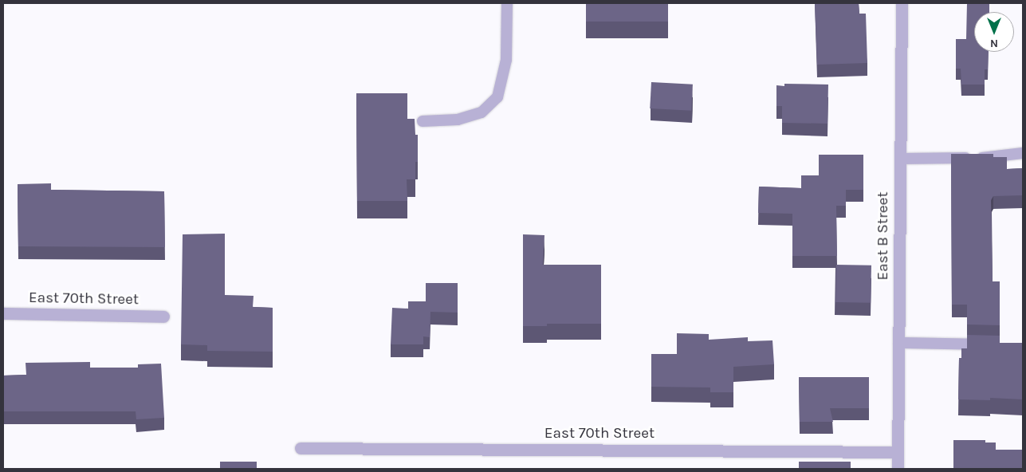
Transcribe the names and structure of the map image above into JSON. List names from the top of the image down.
{
  "streets": {
    "street": ["East B Street", "East 70th Street"]
  },
  "crossings": [
    ["East B Street", "East 70th Street"]
  ],
  "north": "bottom"
}
